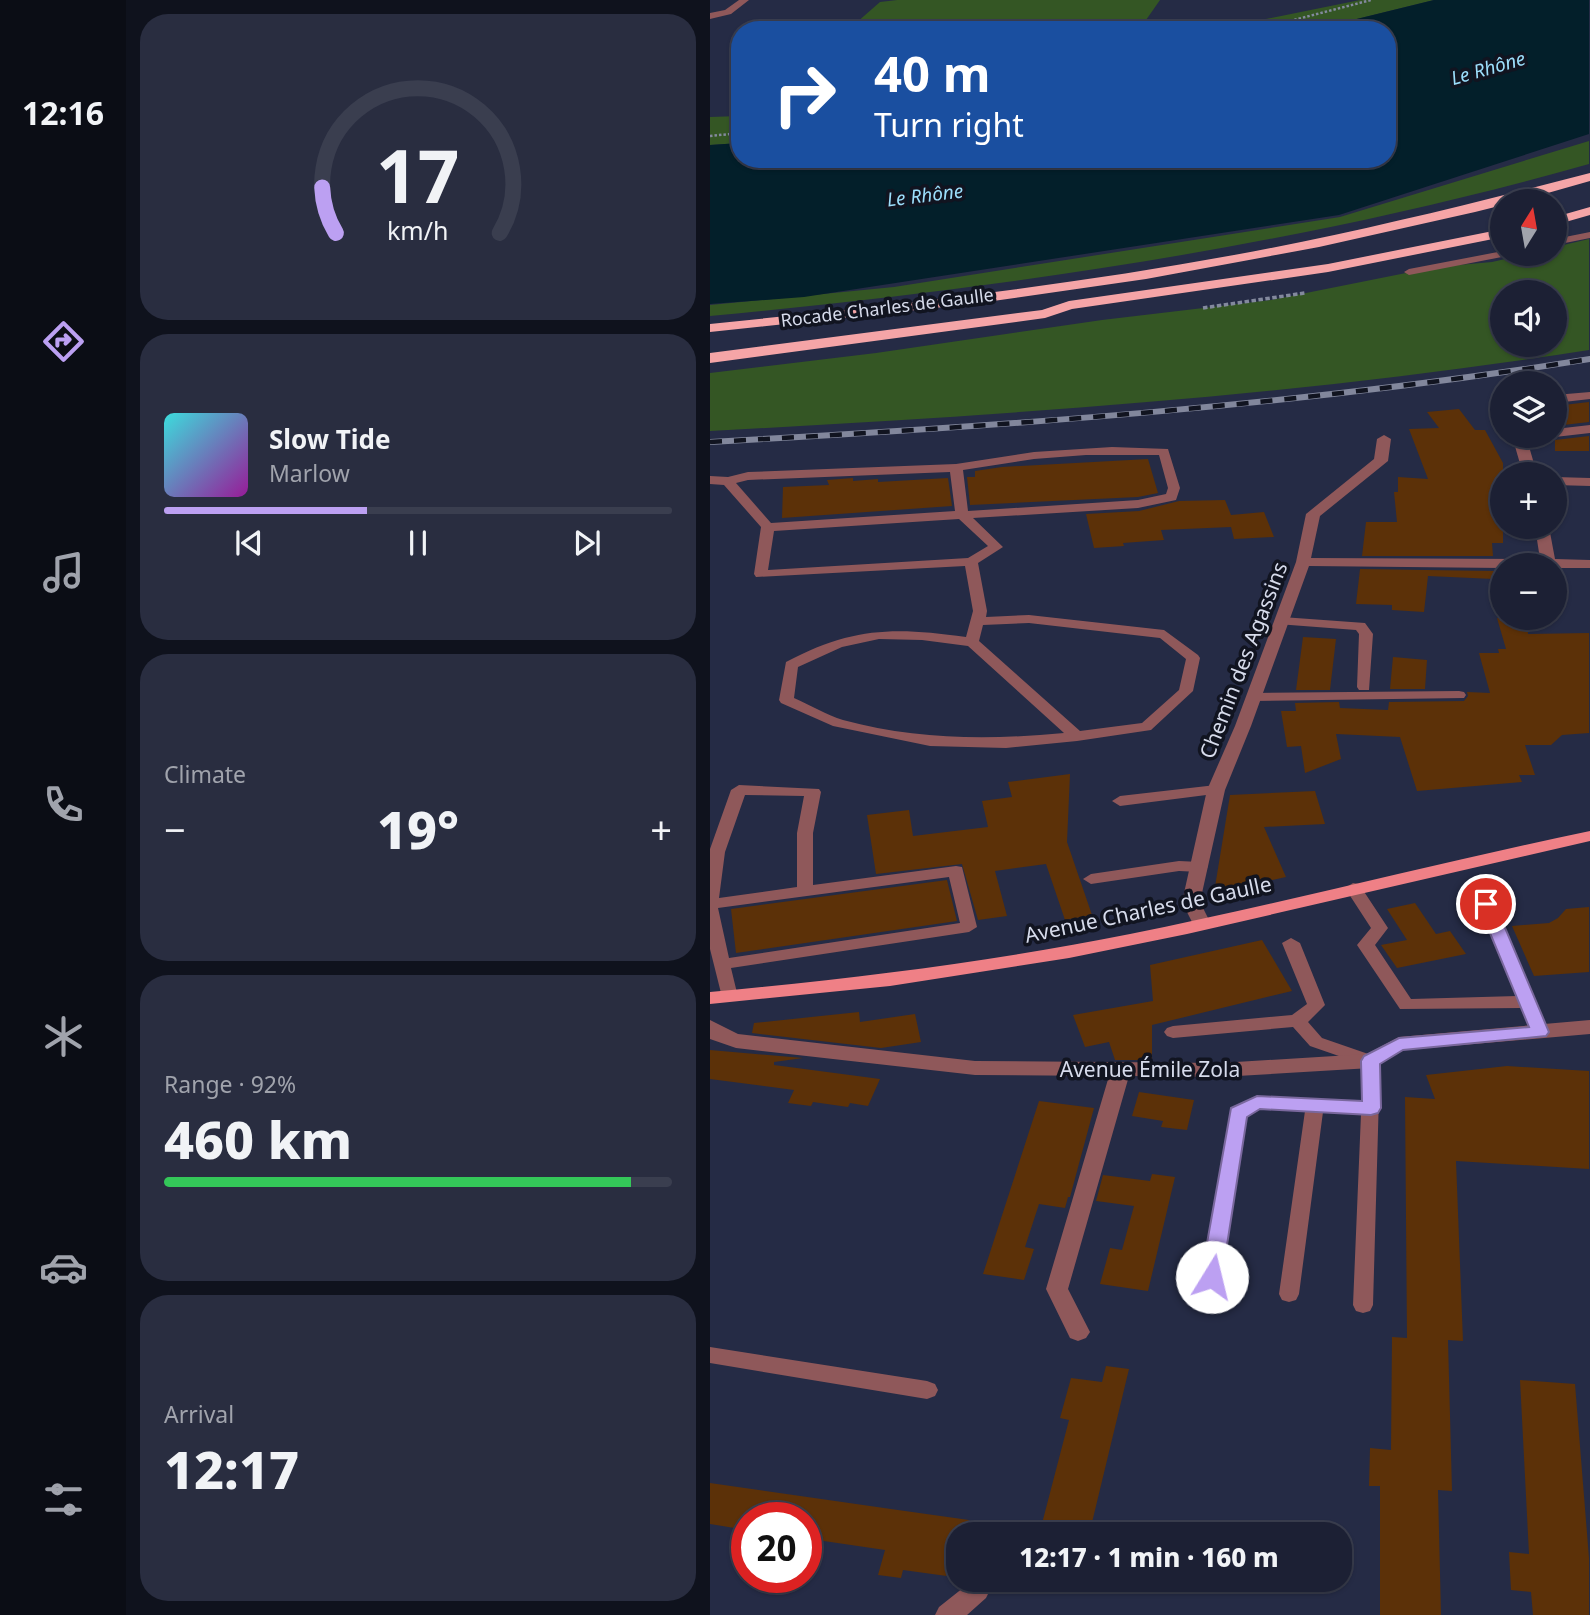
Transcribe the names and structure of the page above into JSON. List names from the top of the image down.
{
  "streets": {
    "highway": ["Rocade Charles de Gaulle"],
    "main road": ["Avenue Charles de Gaulle"],
    "street": ["Chemin des Agassins", "Avenue Émile Zola"]
  },
  "crossings": [
    ["Chemin des Agassins", "Avenue Charles de Gaulle"]
  ],
  "water": ["Le Rhône"],
  "north": "top",
  "page": {
    "tabs": "12:16",
    "turn": ["40 m", "Turn right"],
    "map_buttons": ["+", "−"],
    "song": ["Slow Tide", "Marlow"],
    "tile": [
      "Climate",
      ["Range · 92%", "460 km"],
      ["Arrival", "12:17"]
    ],
    "heat": ["−", "19°", "+"],
    "limit": "20",
    "trip": "12:17 · 1 min · 160 m",
    "gauge": ["17", "km/h"]
  }
}
